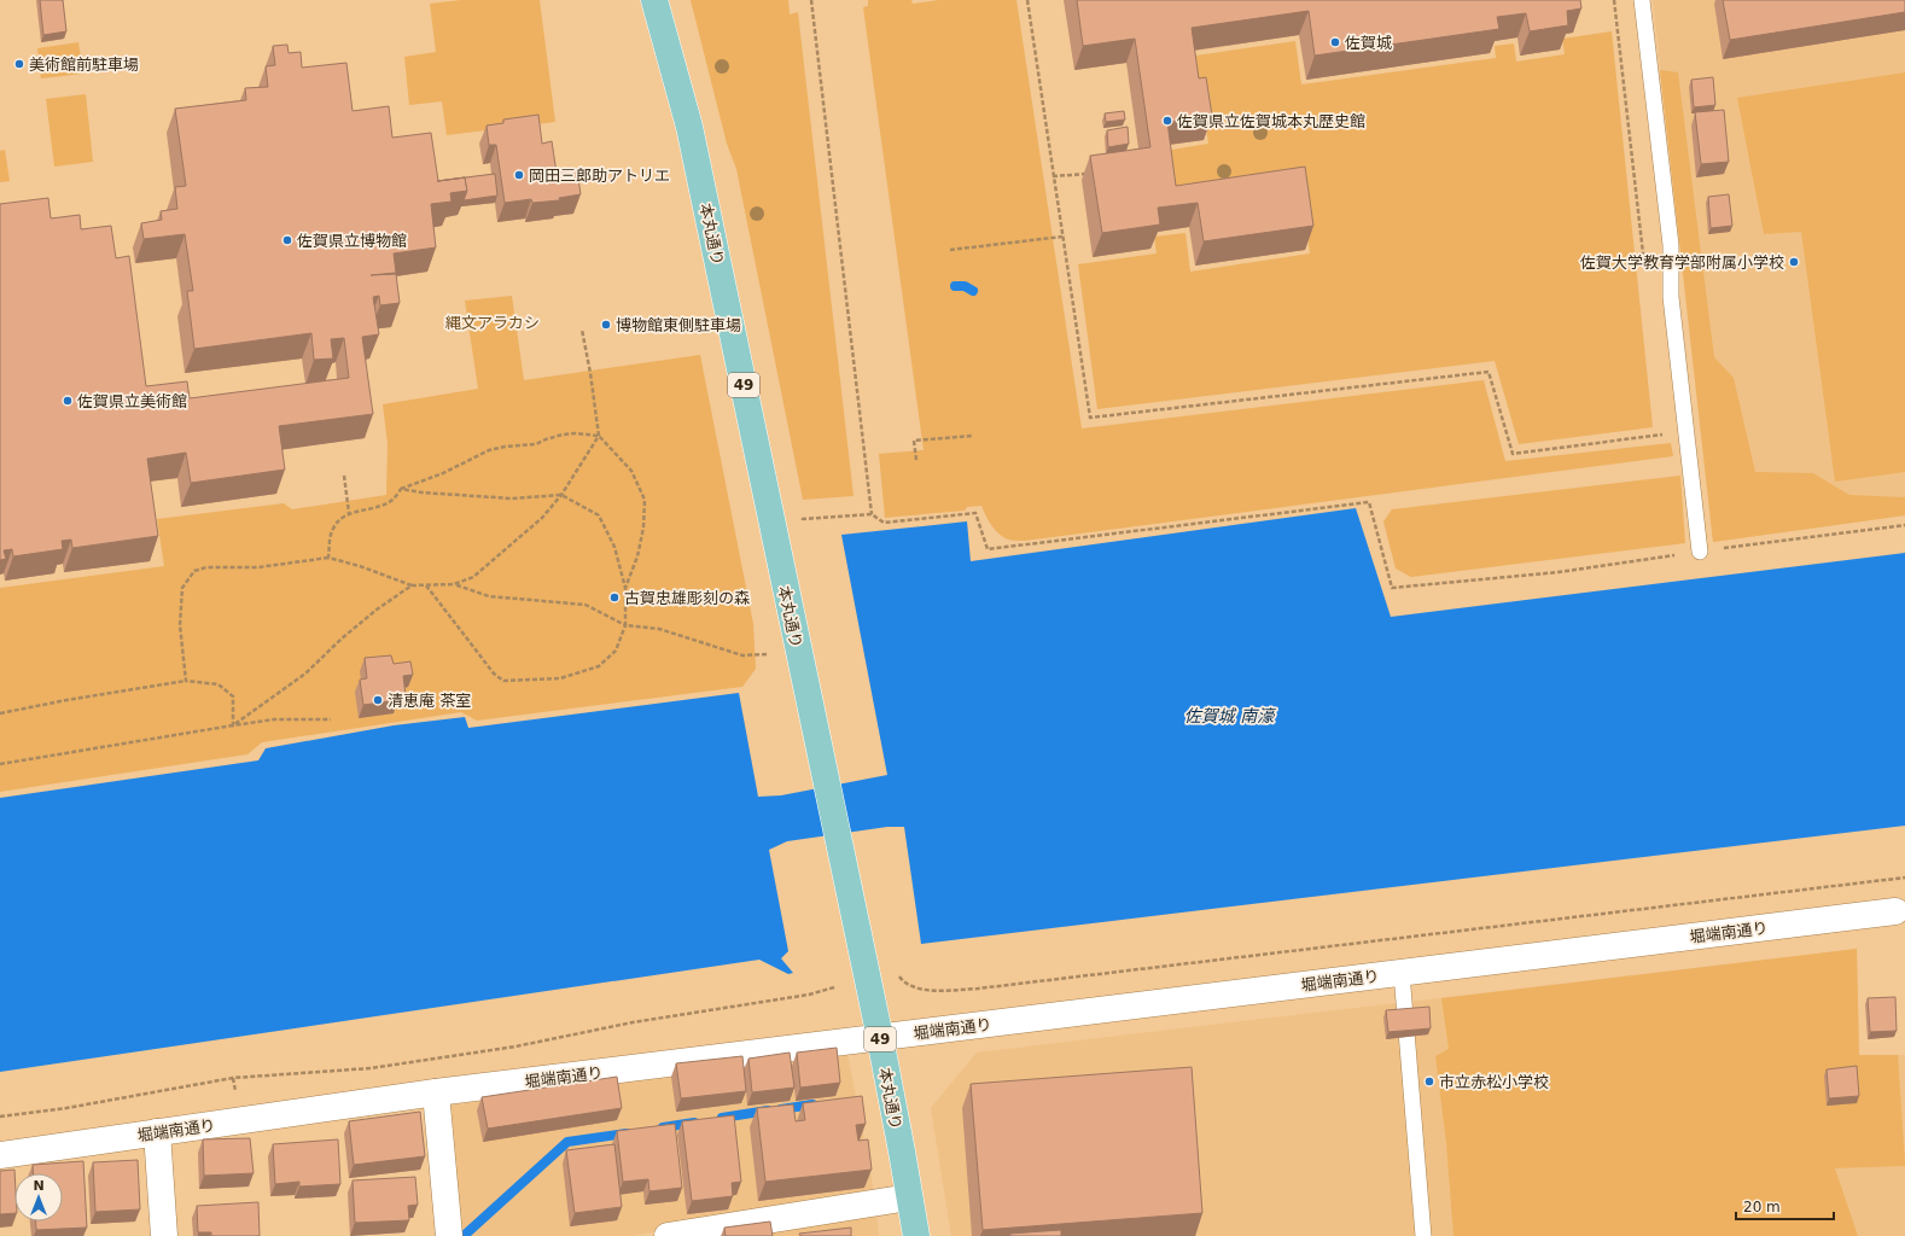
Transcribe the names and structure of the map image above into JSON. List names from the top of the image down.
{
  "streets": {
    "main road": ["本丸通り", "49"],
    "street": ["堀端南通り"]
  },
  "crossings": [
    ["本丸通り", "堀端南通り"]
  ],
  "water": ["佐賀城 南濠"],
  "parks": ["縄文アラカシ"],
  "places": [
    "佐賀城",
    "美術館前駐車場",
    "佐賀県立佐賀城本丸歴史館",
    "岡田三郎助アトリエ",
    "佐賀県立博物館",
    "佐賀大学教育学部附属小学校",
    "博物館東側駐車場",
    "佐賀県立美術館",
    "古賀忠雄彫刻の森",
    "清恵庵 茶室",
    "市立赤松小学校"
  ],
  "scale_bar": "20 m",
  "north": "top"
}
